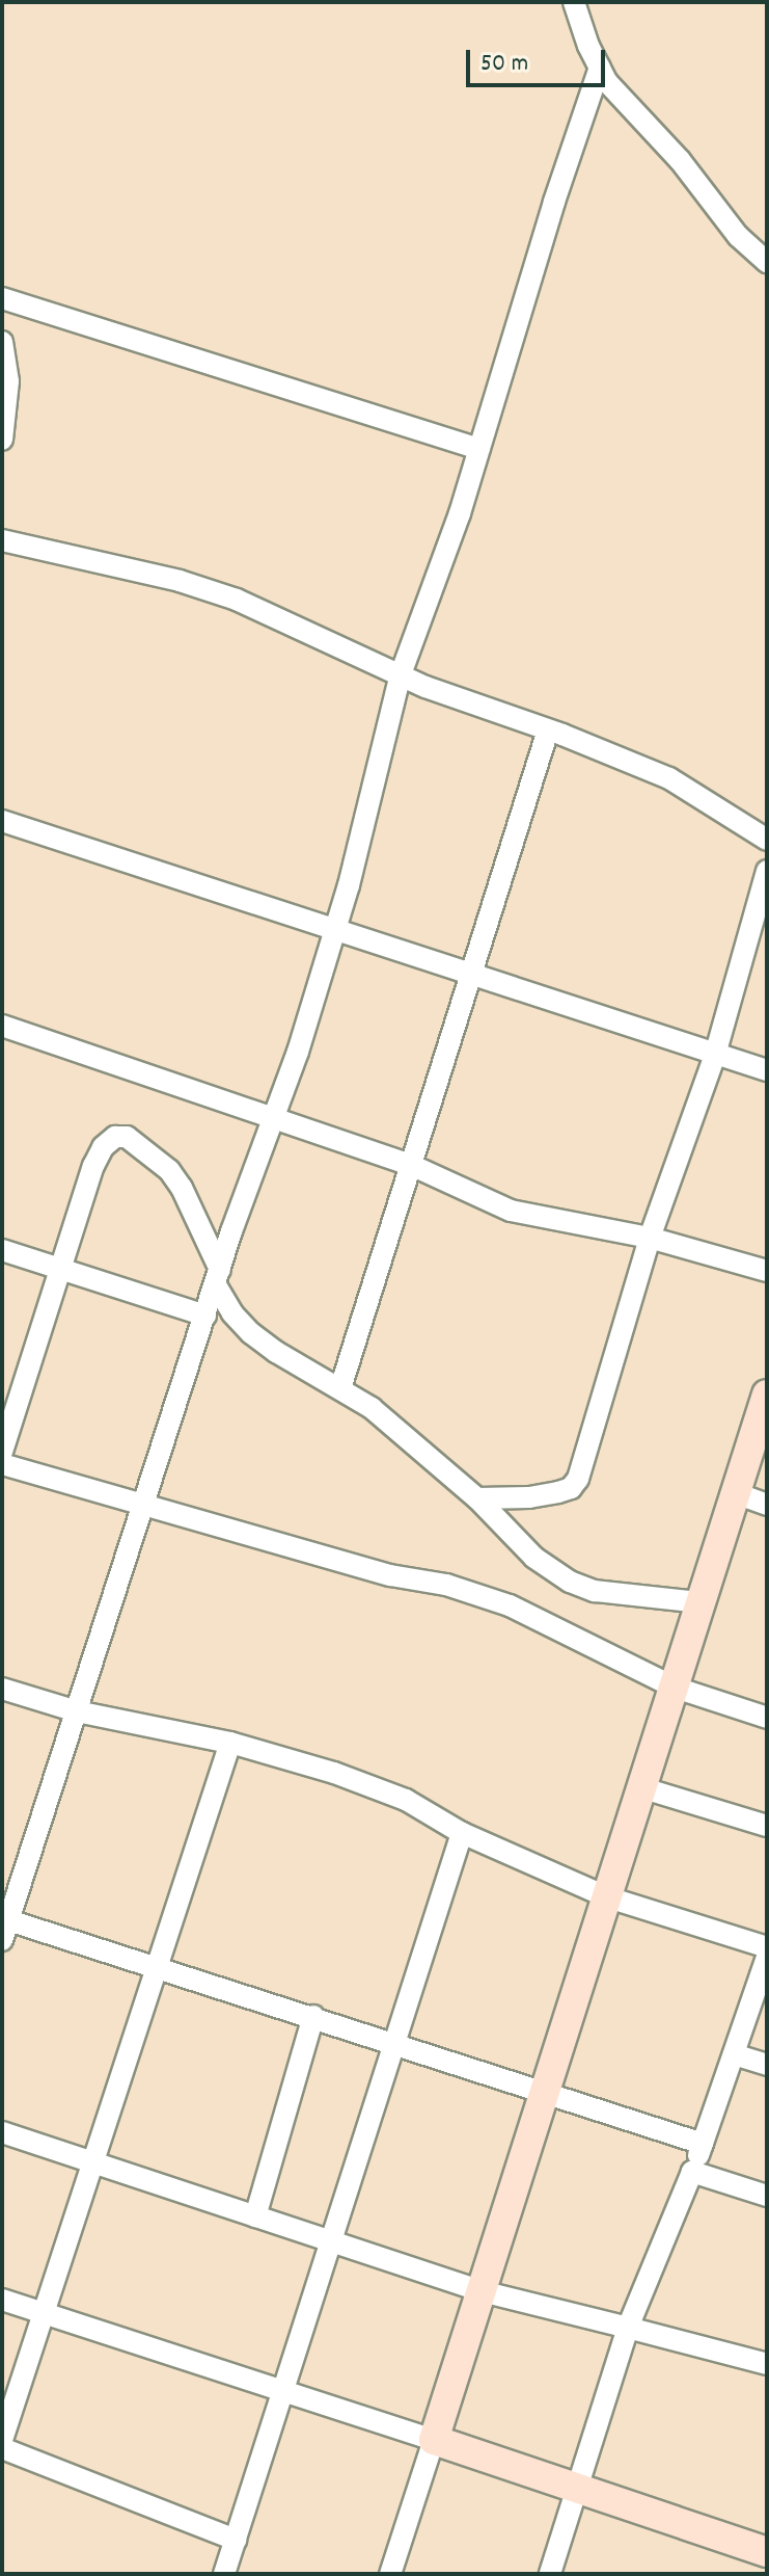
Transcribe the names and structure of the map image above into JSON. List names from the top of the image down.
{
  "scale_bar": "50 m"
}
